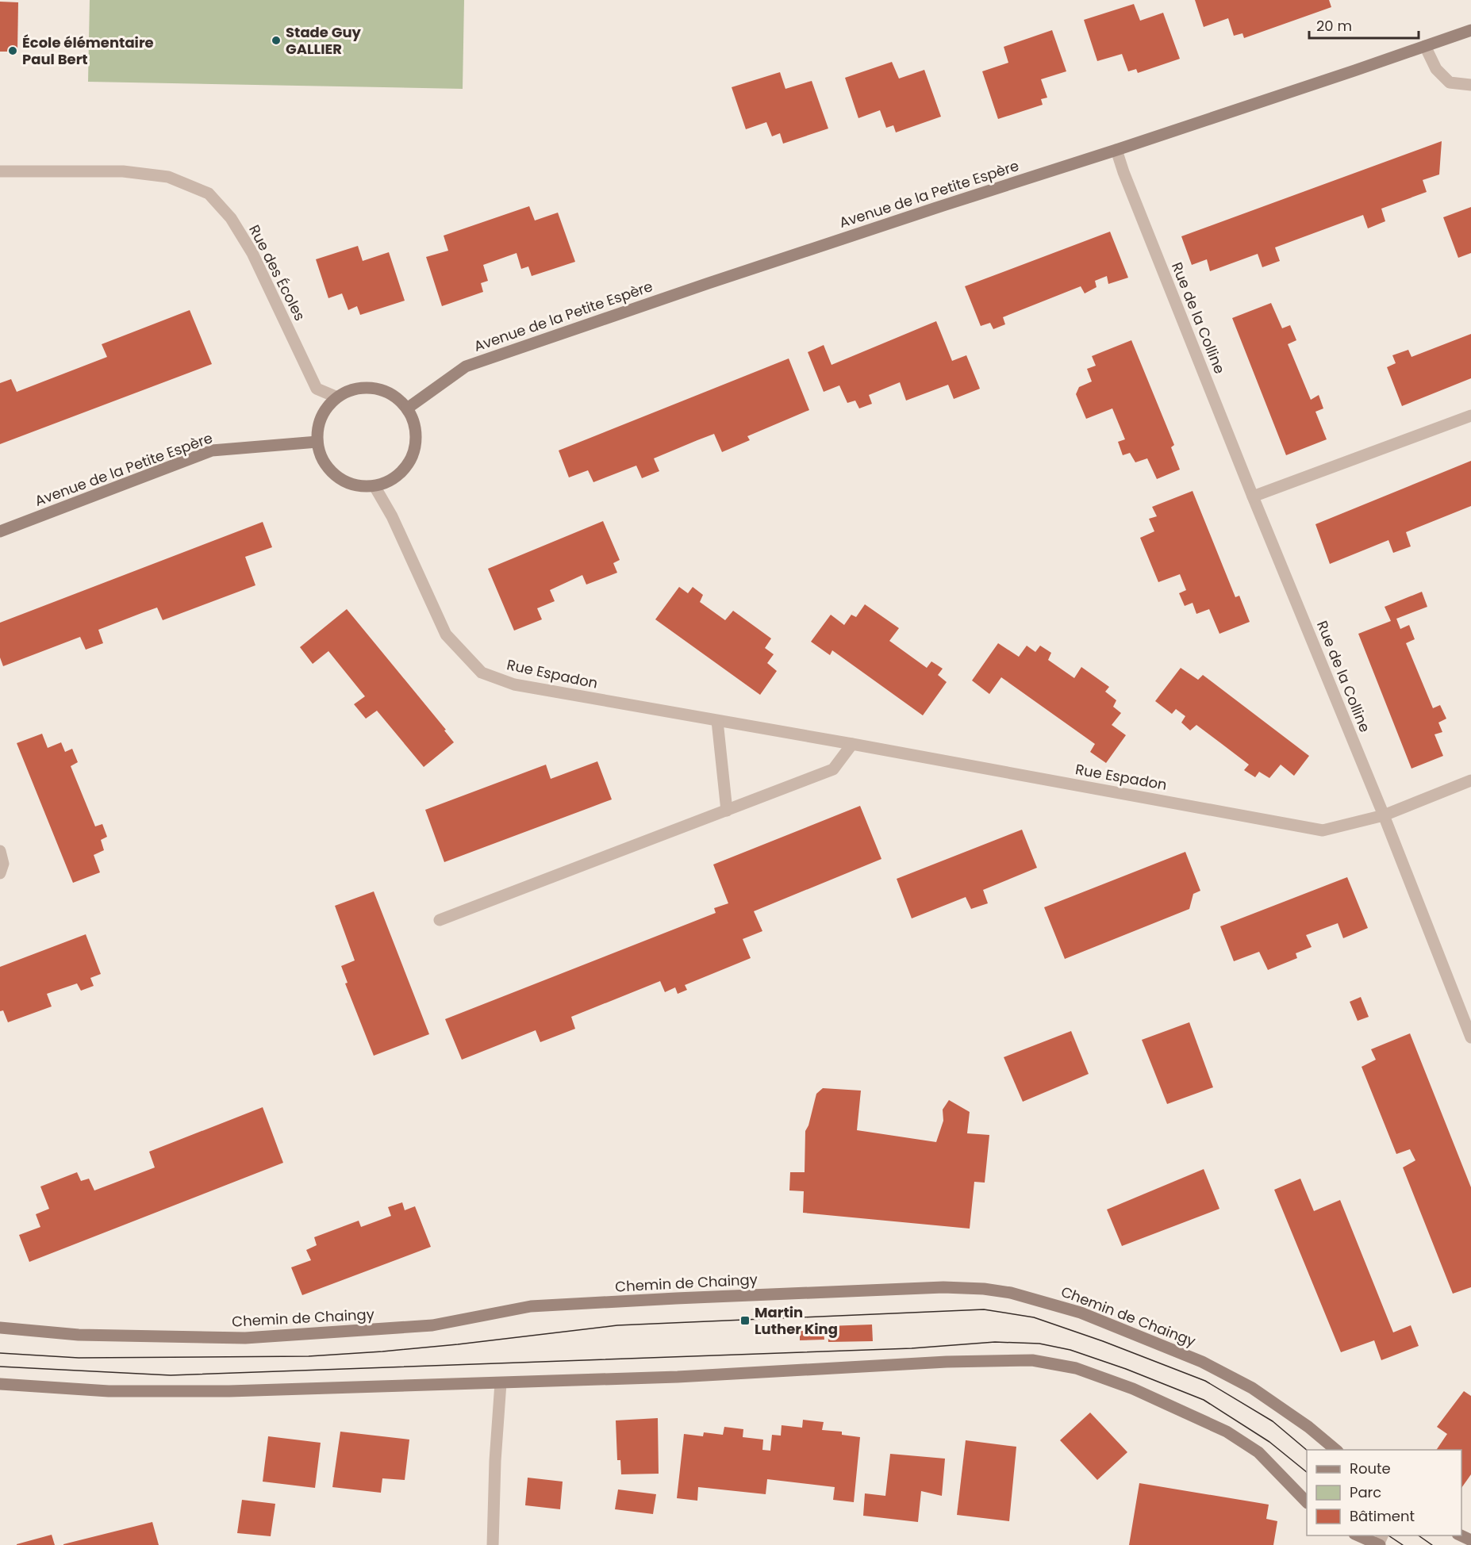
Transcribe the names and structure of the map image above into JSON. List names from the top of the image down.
{
  "streets": {
    "street": [
      "Avenue de la Petite Espère",
      "Rue des Écoles",
      "Rue de la Colline",
      "Rue Espadon",
      "Chemin de Chaingy"
    ]
  },
  "crossings": [
    ["Avenue de la Petite Espère", "Rue des Écoles"],
    ["Avenue de la Petite Espère", "Rue de la Colline"],
    ["Avenue de la Petite Espère", "Rue Espadon"],
    ["Rue des Écoles", "Rue Espadon"],
    ["Rue de la Colline", "Rue Espadon"]
  ],
  "places": {
    "other": ["Stade Guy GALLIER", "École élémentaire Paul Bert"],
    "transit": ["Martin Luther King"]
  },
  "legend": ["Route", "Parc", "Bâtiment"],
  "scale_bar": "20 m"
}
